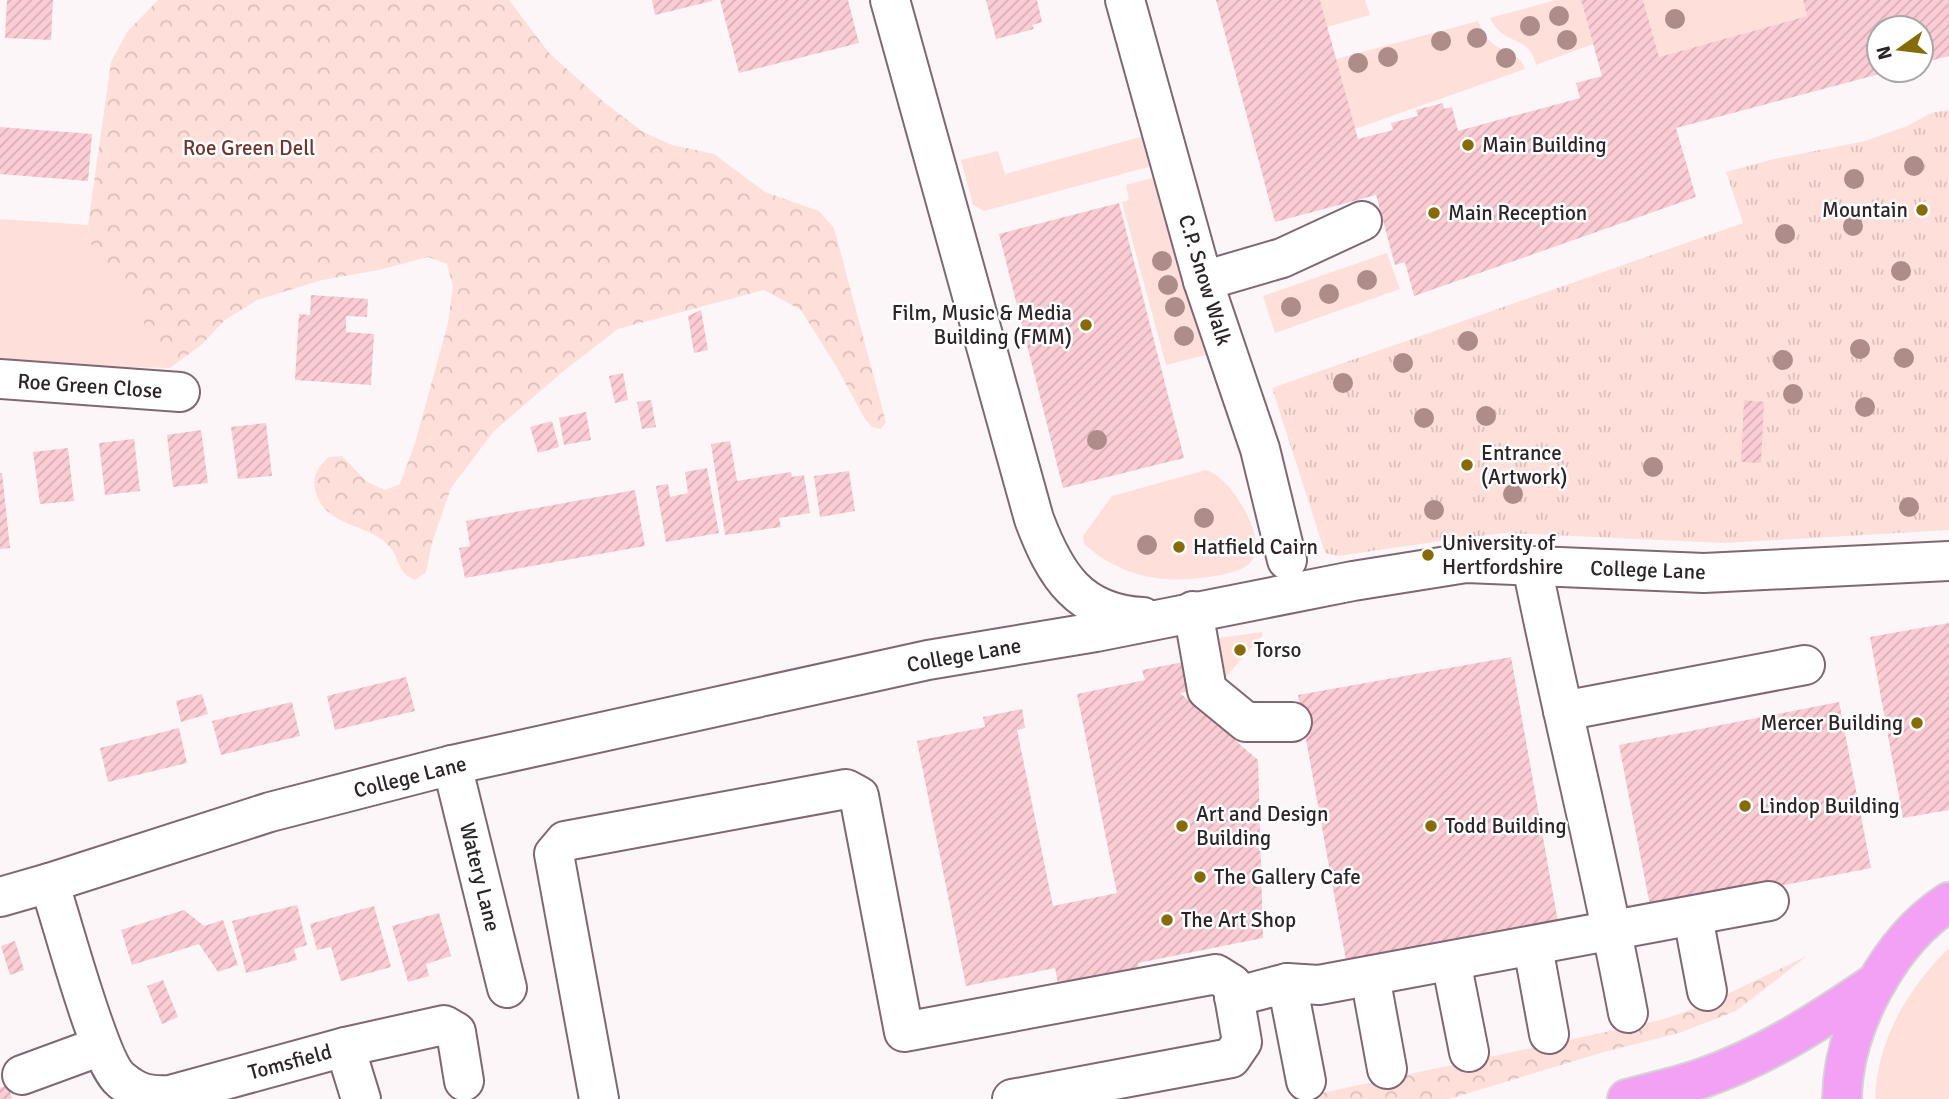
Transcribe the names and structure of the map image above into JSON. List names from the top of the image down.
{
  "streets": {
    "street": [
      "C.P. Snow Walk",
      "Roe Green Close",
      "College Lane",
      "Watery Lane",
      "Tomsfield"
    ]
  },
  "crossings": [
    ["College Lane", "Watery Lane"],
    ["College Lane", "Tomsfield"]
  ],
  "parks": ["Roe Green Dell"],
  "places": [
    "Main Building",
    "Mountain",
    "Main Reception",
    "Film, Music & Media Building (FMM)",
    "Entrance (Artwork)",
    "Hatfield Cairn",
    "University of Hertfordshire",
    "Torso",
    "Mercer Building",
    "Lindop Building",
    "Art and Design Building",
    "Todd Building",
    "The Gallery Cafe",
    "The Art Shop"
  ],
  "north": "left"
}
